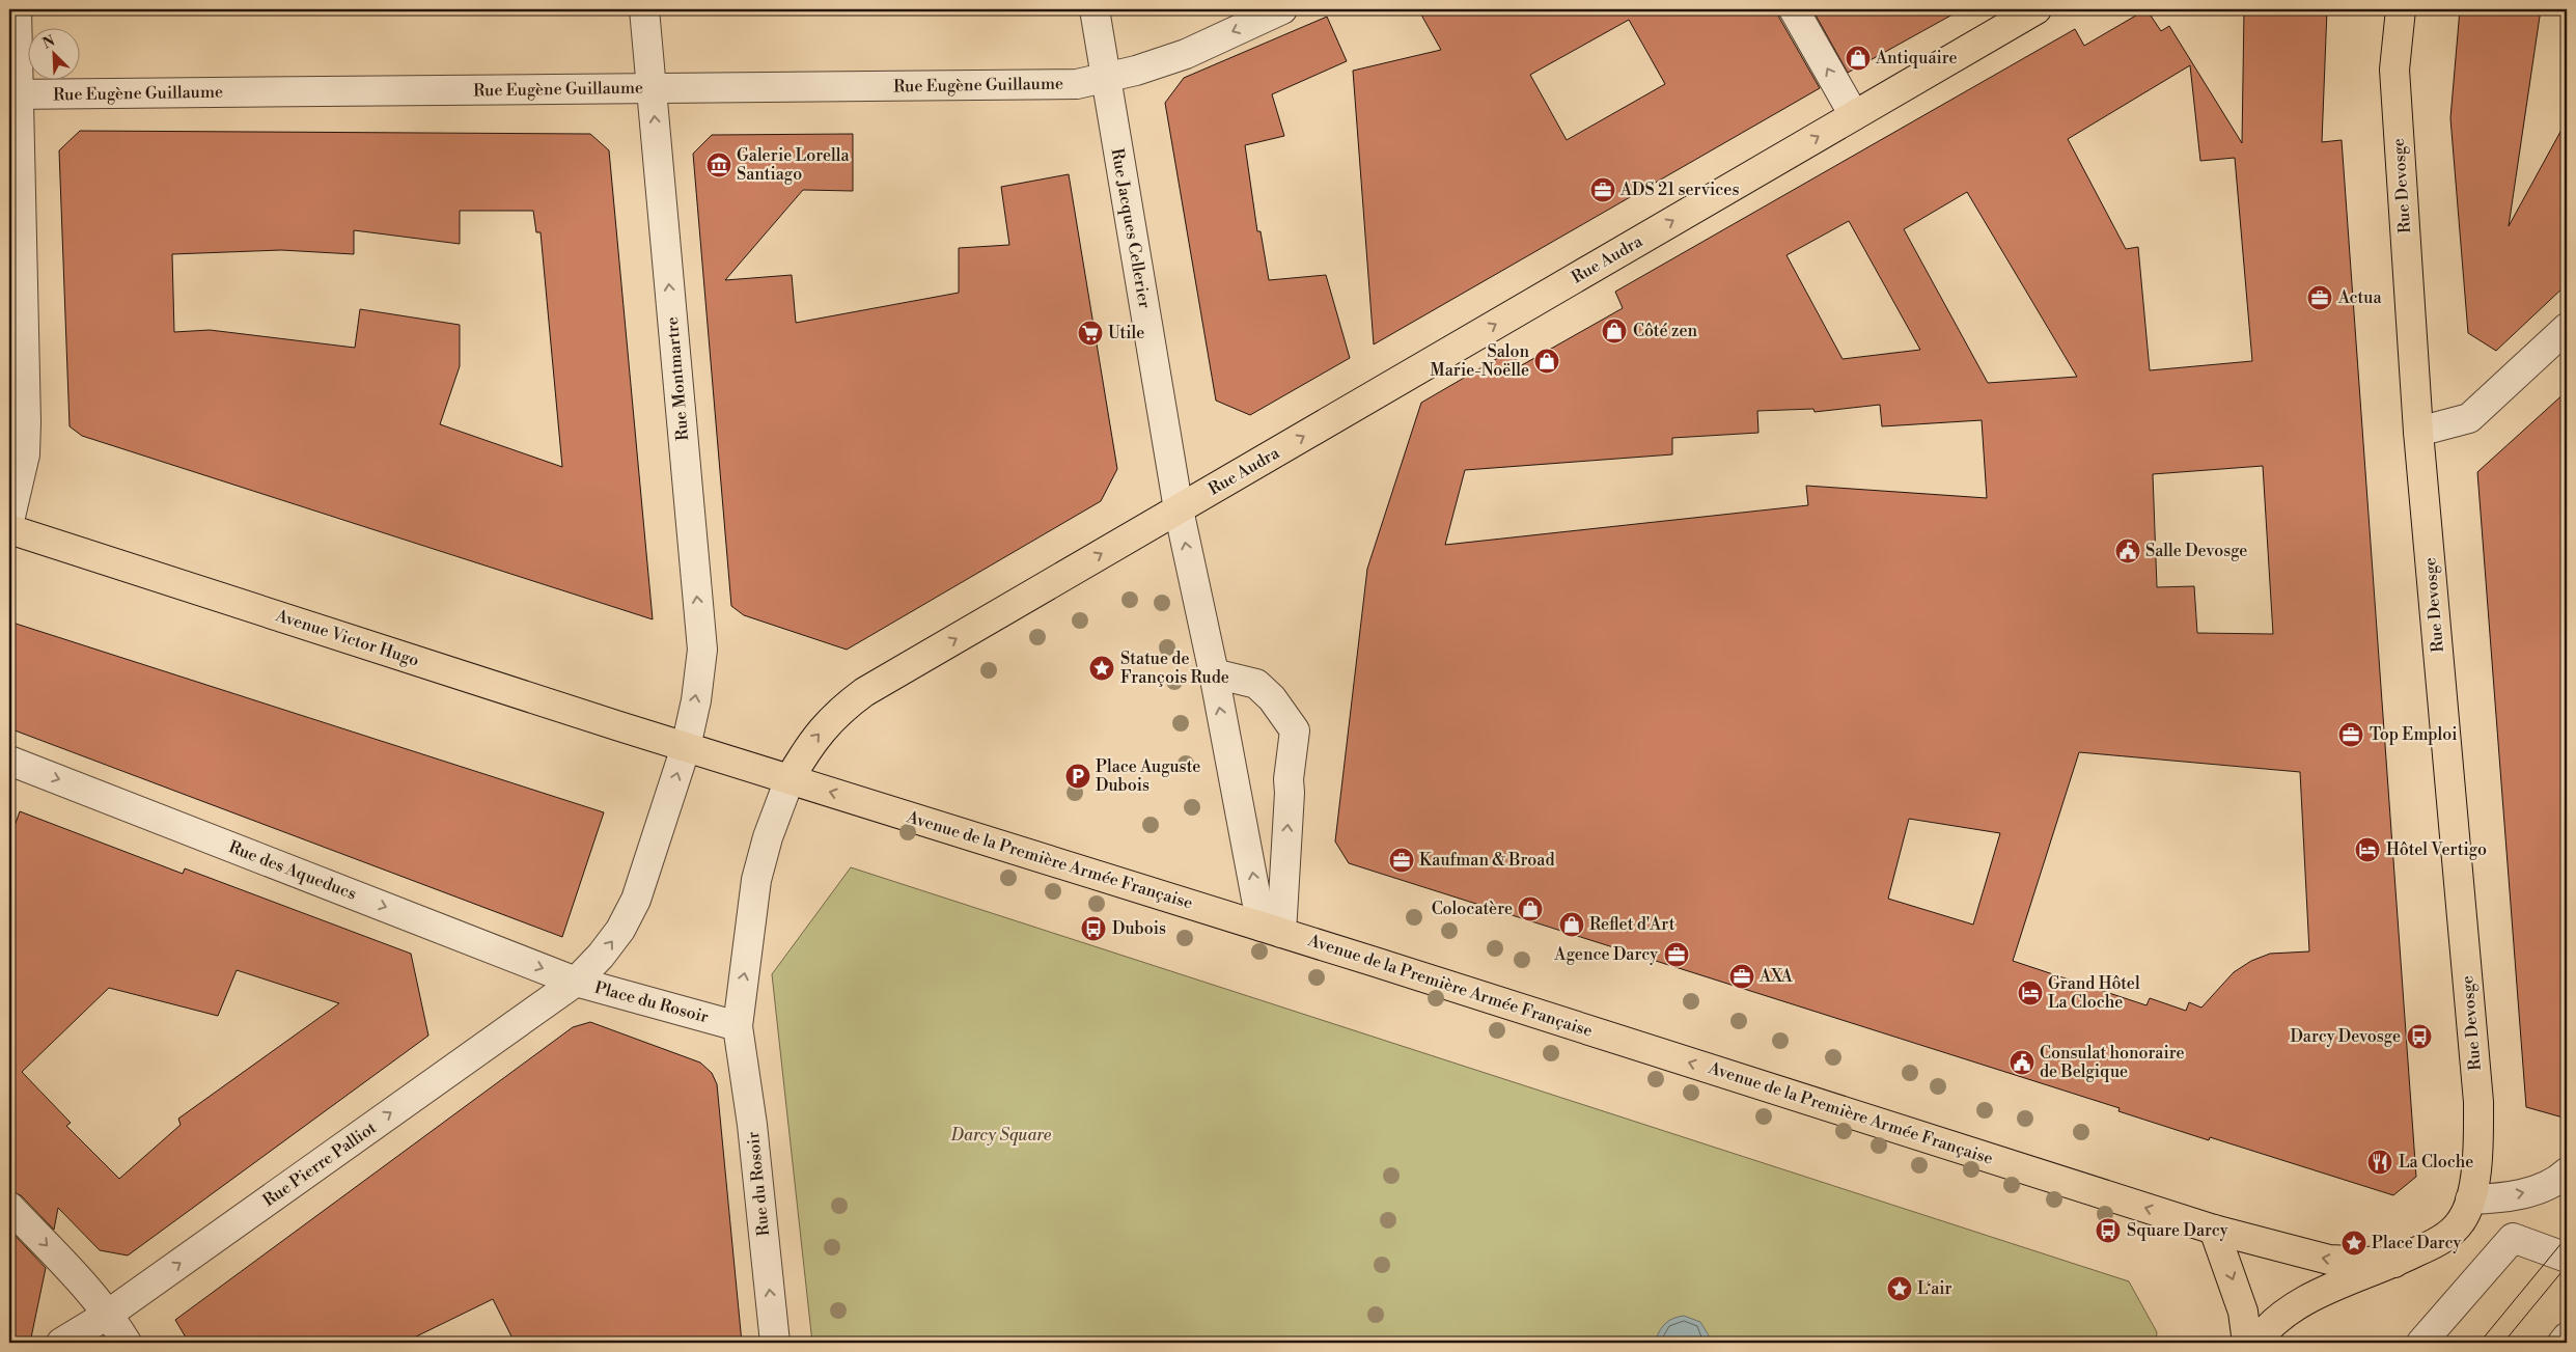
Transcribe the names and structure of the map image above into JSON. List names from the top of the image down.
{
  "streets": {
    "main road": [
      "Rue Devosge",
      "Rue Audra",
      "Avenue Victor Hugo",
      "Avenue de la Première Armée Française"
    ],
    "street": [
      "Rue Eugène Guillaume",
      "Rue Jacques Cellerier",
      "Rue Montmartre",
      "Rue des Aqueducs",
      "Place du Rosoir",
      "Rue Pierre Palliot",
      "Rue du Rosoir"
    ]
  },
  "crossings": [
    ["Rue Eugène Guillaume", "Rue Jacques Cellerier"],
    ["Rue Eugène Guillaume", "Rue Montmartre"],
    ["Rue Jacques Cellerier", "Rue Audra"],
    ["Rue Montmartre", "Avenue Victor Hugo"],
    ["Rue Montmartre", "Avenue de la Première Armée Française"],
    ["Rue Montmartre", "Place du Rosoir"],
    ["Avenue Victor Hugo", "Avenue de la Première Armée Française"],
    ["Avenue Victor Hugo", "Place du Rosoir"],
    ["Avenue de la Première Armée Française", "Place du Rosoir"],
    ["Rue des Aqueducs", "Place du Rosoir"],
    ["Rue des Aqueducs", "Rue Pierre Palliot"],
    ["Place du Rosoir", "Rue Pierre Palliot"],
    ["Place du Rosoir", "Rue du Rosoir"]
  ],
  "one_way": [
    "Rue Audra",
    "Rue Montmartre",
    "Avenue de la Première Armée Française",
    "Rue des Aqueducs",
    "Rue Pierre Palliot",
    "Rue du Rosoir"
  ],
  "parks": ["Darcy Square"],
  "places": {
    "shop": [
      "Antiquaire",
      "Côté zen",
      "Salon Marie-Noëlle",
      "Colocatère",
      "Reflet d'Art"
    ],
    "museum": ["Galerie Lorella Santiago"],
    "office": [
      "ADS 21 services",
      "Actua",
      "Top Emploi",
      "Kaufman & Broad",
      "Agence Darcy",
      "AXA"
    ],
    "supermarket": ["Utile"],
    "public building": ["Salle Devosge", "Consulat honoraire de Belgique"],
    "place": ["Statue de François Rude", "Place Darcy", "L‘air"],
    "parking": ["Place Auguste Dubois"],
    "hotel": ["Hôtel Vertigo", "Grand Hôtel La Cloche"],
    "bus stop": ["Dubois", "Darcy Devosge", "Square Darcy"],
    "restaurant": ["La Cloche"]
  },
  "north": "top left"
}
